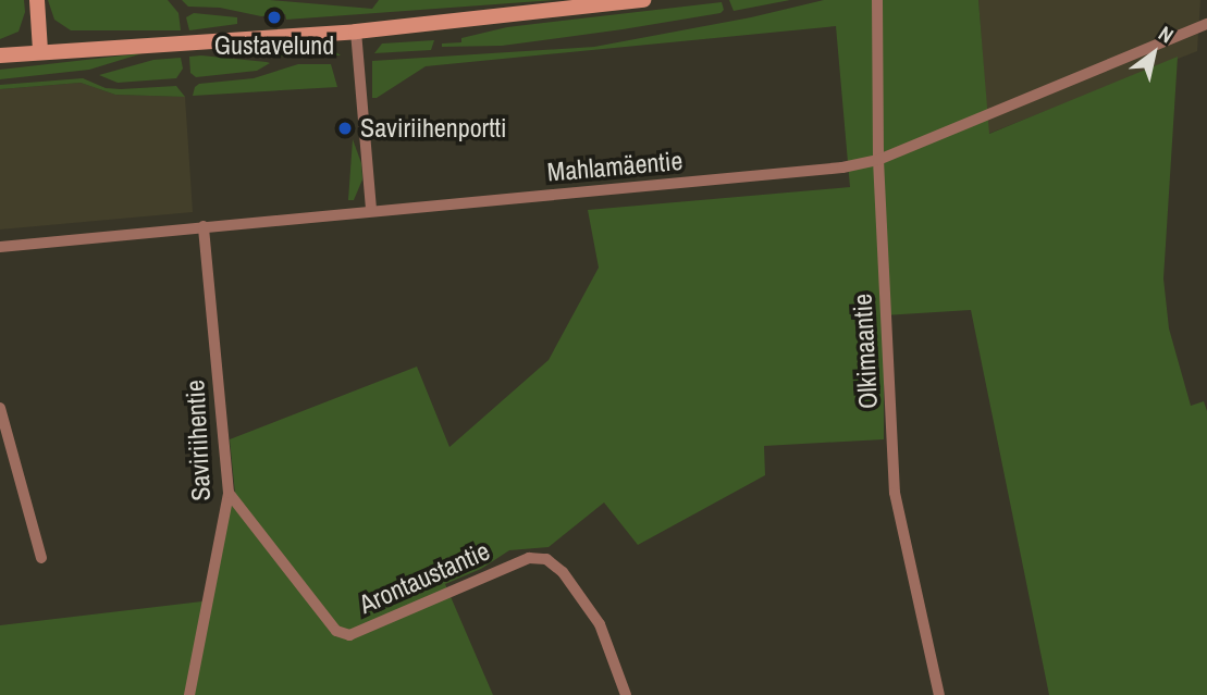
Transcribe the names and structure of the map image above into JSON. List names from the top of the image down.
{
  "streets": {
    "street": [
      "Mahlamäentie",
      "Olkimaantie",
      "Saviriihentie",
      "Arontaustantie"
    ]
  },
  "crossings": [
    ["Mahlamäentie", "Olkimaantie"],
    ["Mahlamäentie", "Saviriihentie"],
    ["Saviriihentie", "Arontaustantie"]
  ],
  "places": ["Gustavelund", "Saviriihenportti"],
  "north": "top right"
}
